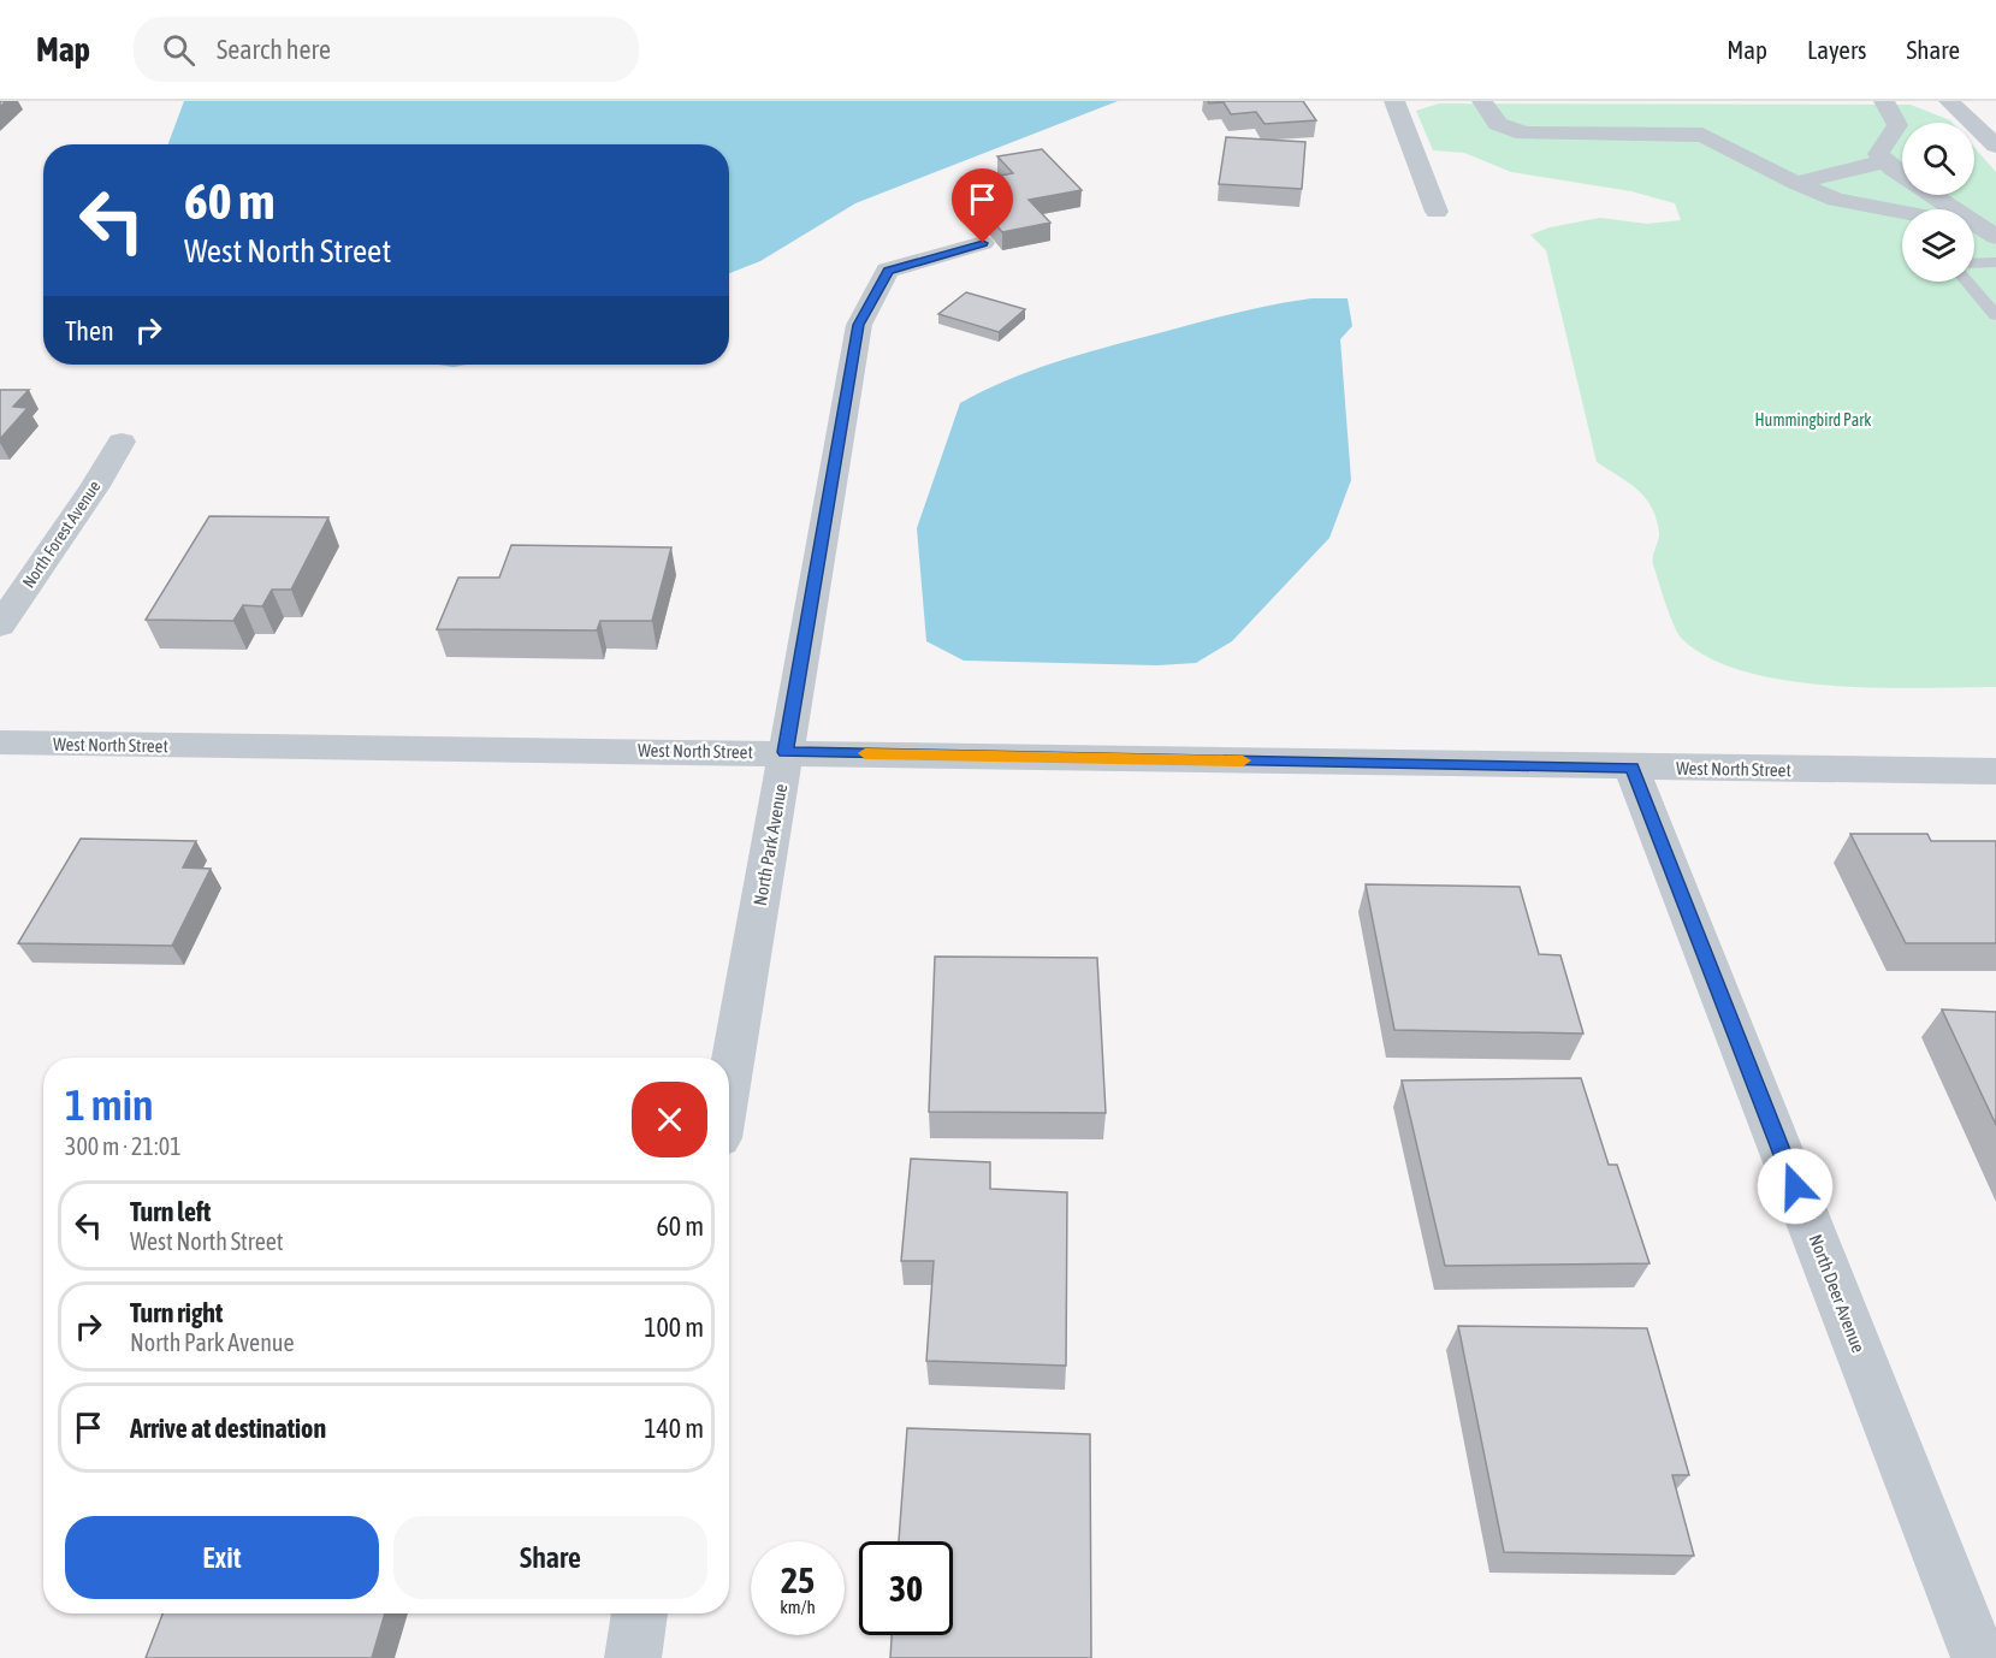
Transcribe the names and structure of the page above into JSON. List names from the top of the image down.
{
  "streets": {
    "street": [
      "North Forest Avenue",
      "West North Street",
      "North Park Avenue",
      "North Deer Avenue"
    ]
  },
  "crossings": [
    ["West North Street", "North Park Avenue"],
    ["West North Street", "North Deer Avenue"]
  ],
  "parks": ["Hummingbird Park"],
  "page": {
    "header": "Map",
    "search": "Search here",
    "nav": ["Map", "Layers", "Share"],
    "turn": ["60 m", "West North Street"],
    "then": "Then",
    "heading": ["1 min", "300 m · 21:01"],
    "list": [
      {
        "name": "Turn left",
        "note": "West North Street",
        "value": "60 m"
      },
      {
        "name": "Turn right",
        "note": "North Park Avenue",
        "value": "100 m"
      },
      {
        "name": "Arrive at destination",
        "value": "140 m"
      }
    ],
    "buttons": ["Exit", "Share"],
    "speed": "25 km/h",
    "limit": "30"
  }
}
